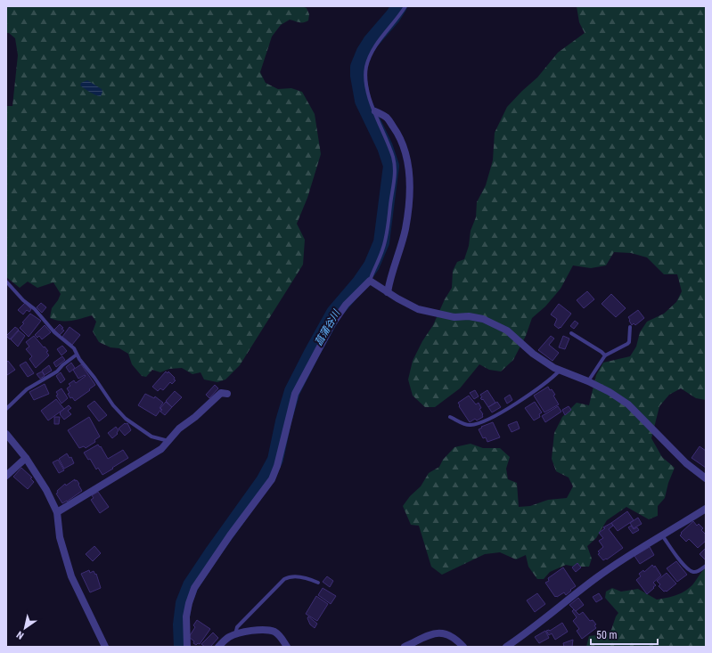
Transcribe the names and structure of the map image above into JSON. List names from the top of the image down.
{
  "water": ["菖蒲谷川"],
  "scale_bar": "50 m",
  "north": "bottom left"
}
